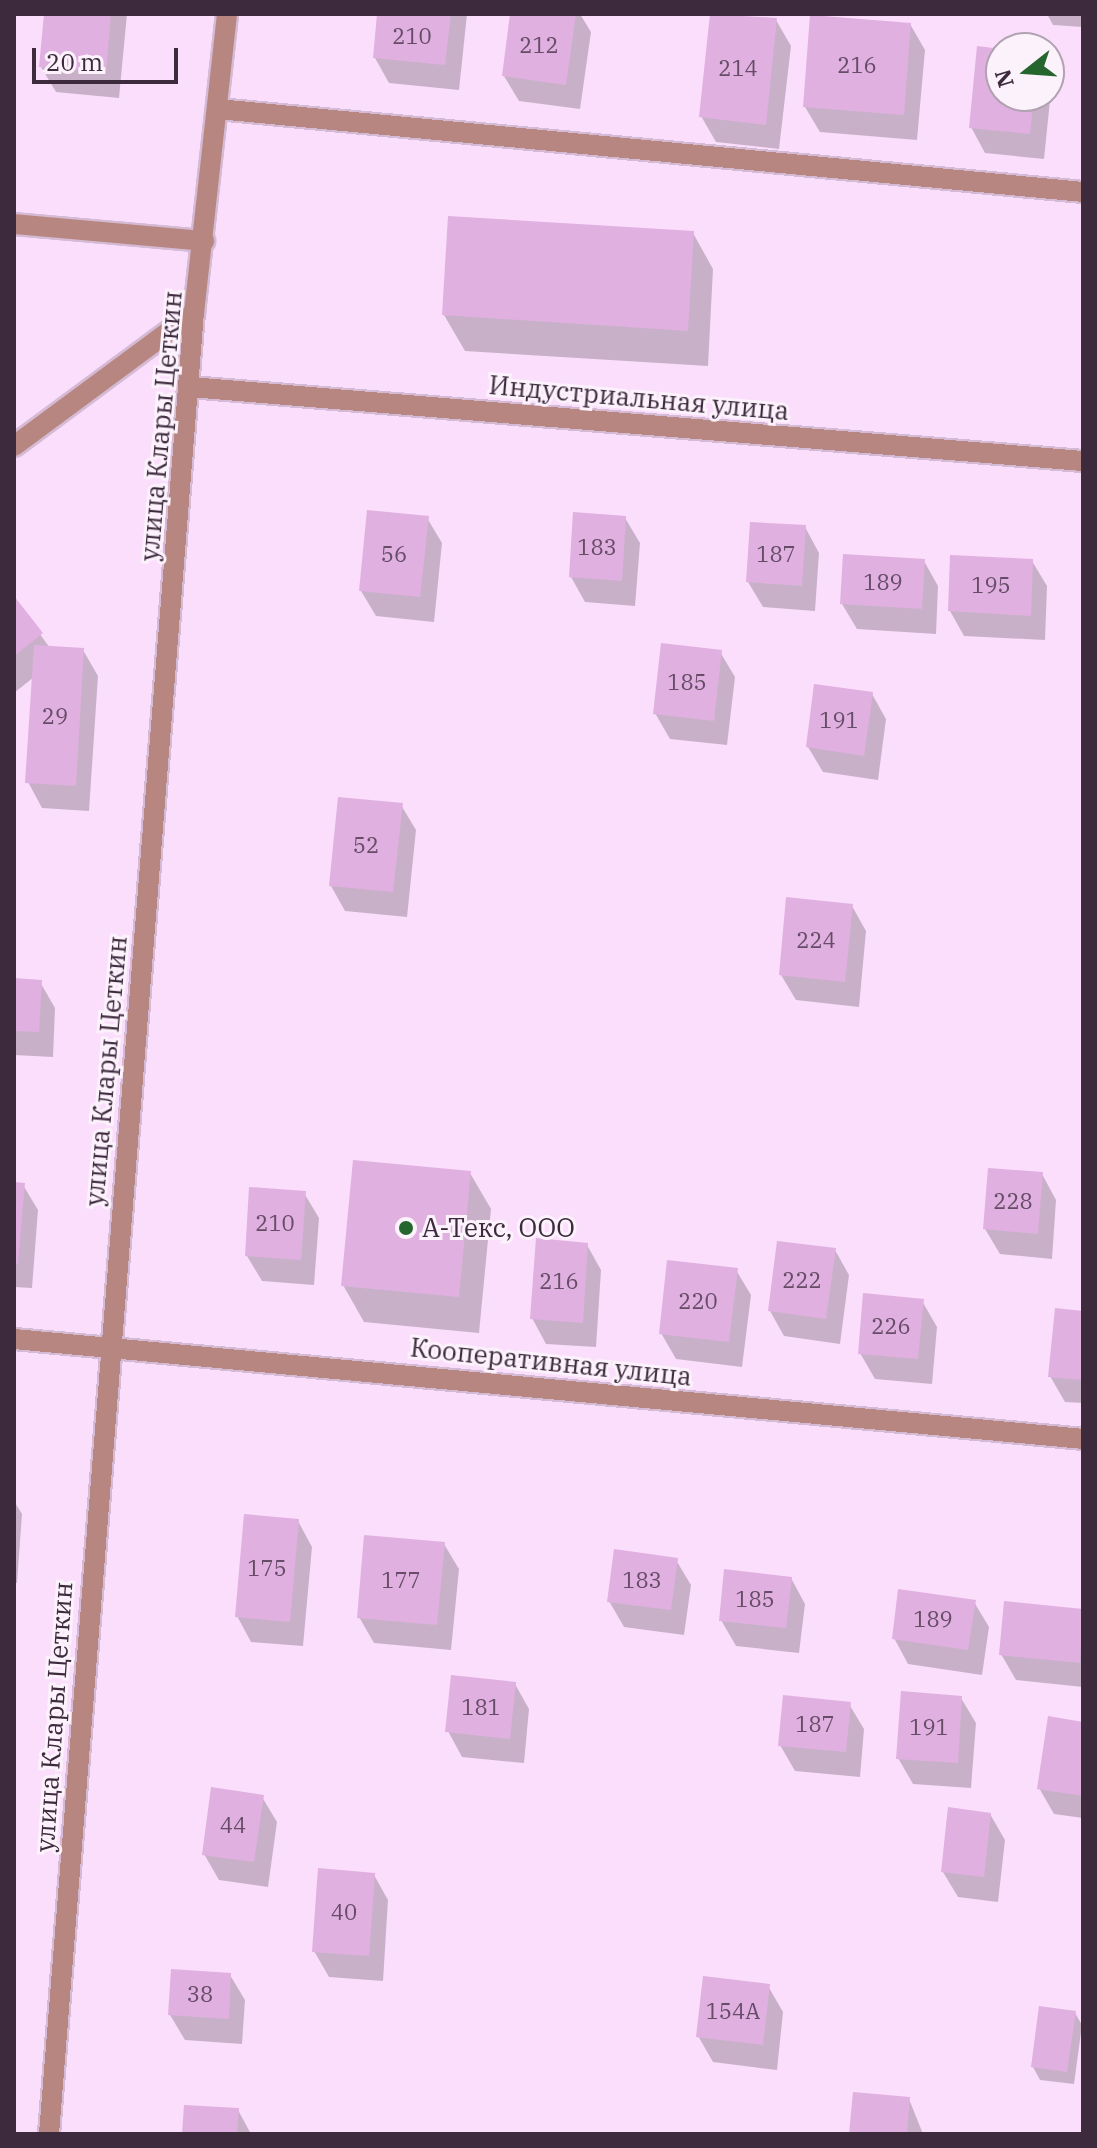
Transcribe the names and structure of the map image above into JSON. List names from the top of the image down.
{
  "streets": {
    "street": ["Индустриальная улица", "улица Клары Цеткин", "Кооперативная улица"]
  },
  "crossings": [
    ["Индустриальная улица", "улица Клары Цеткин"],
    ["улица Клары Цеткин", "Кооперативная улица"]
  ],
  "places": ["А-Текс, ООО"],
  "house_numbers": [
    "210",
    "212",
    "216",
    "214",
    "183",
    "56",
    "187",
    "189",
    "195",
    "185",
    "29",
    "191",
    "52",
    "224",
    "228",
    "210",
    "222",
    "216",
    "220",
    "226",
    "175",
    "177",
    "183",
    "185",
    "189",
    "181",
    "187",
    "191",
    "44",
    "40",
    "38",
    "154А"
  ],
  "scale_bar": "20 m",
  "north": "left"
}
